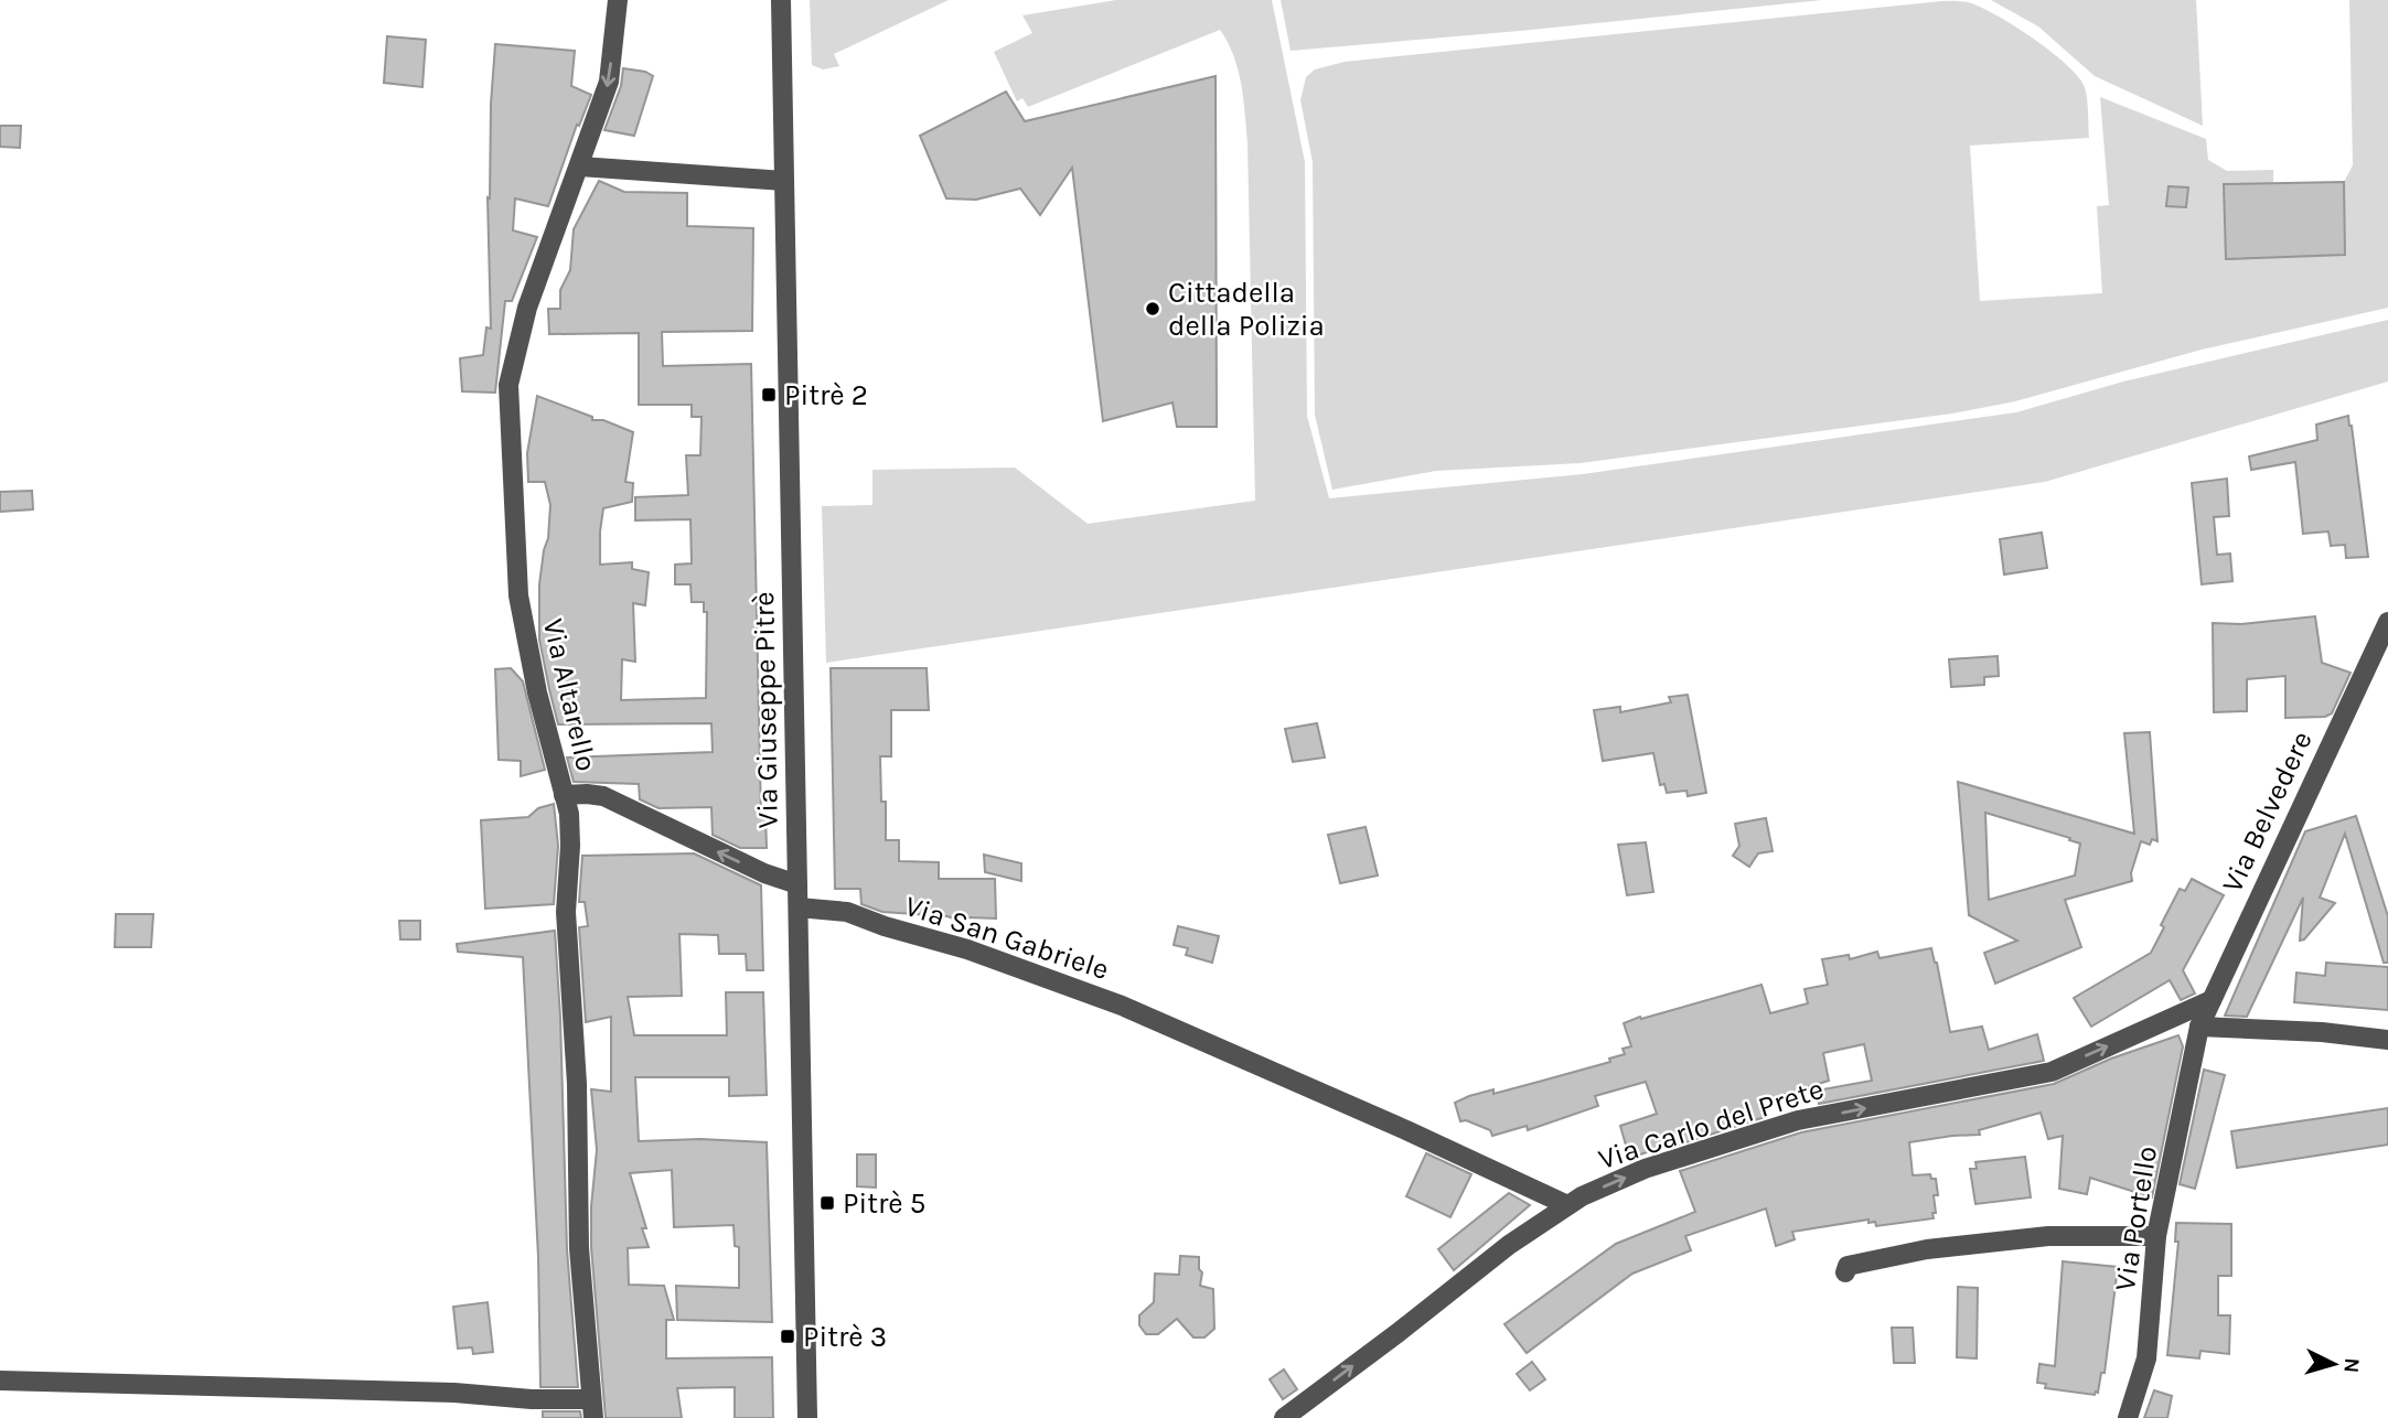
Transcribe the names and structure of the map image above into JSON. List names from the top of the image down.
{
  "streets": {
    "street": [
      "Via Altarello",
      "Via Giuseppe Pitrè",
      "Via Belvedere",
      "Via San Gabriele",
      "Via Carlo del Prete",
      "Via Portello"
    ]
  },
  "crossings": [
    ["Via Giuseppe Pitrè", "Via San Gabriele"],
    ["Via Belvedere", "Via Carlo del Prete"],
    ["Via Belvedere", "Via Portello"],
    ["Via San Gabriele", "Via Carlo del Prete"]
  ],
  "one_way": ["Via Carlo del Prete"],
  "places": {
    "other": ["Cittadella della Polizia"],
    "transit": ["Pitrè 2", "Pitrè 5", "Pitrè 3"]
  },
  "north": "right"
}
